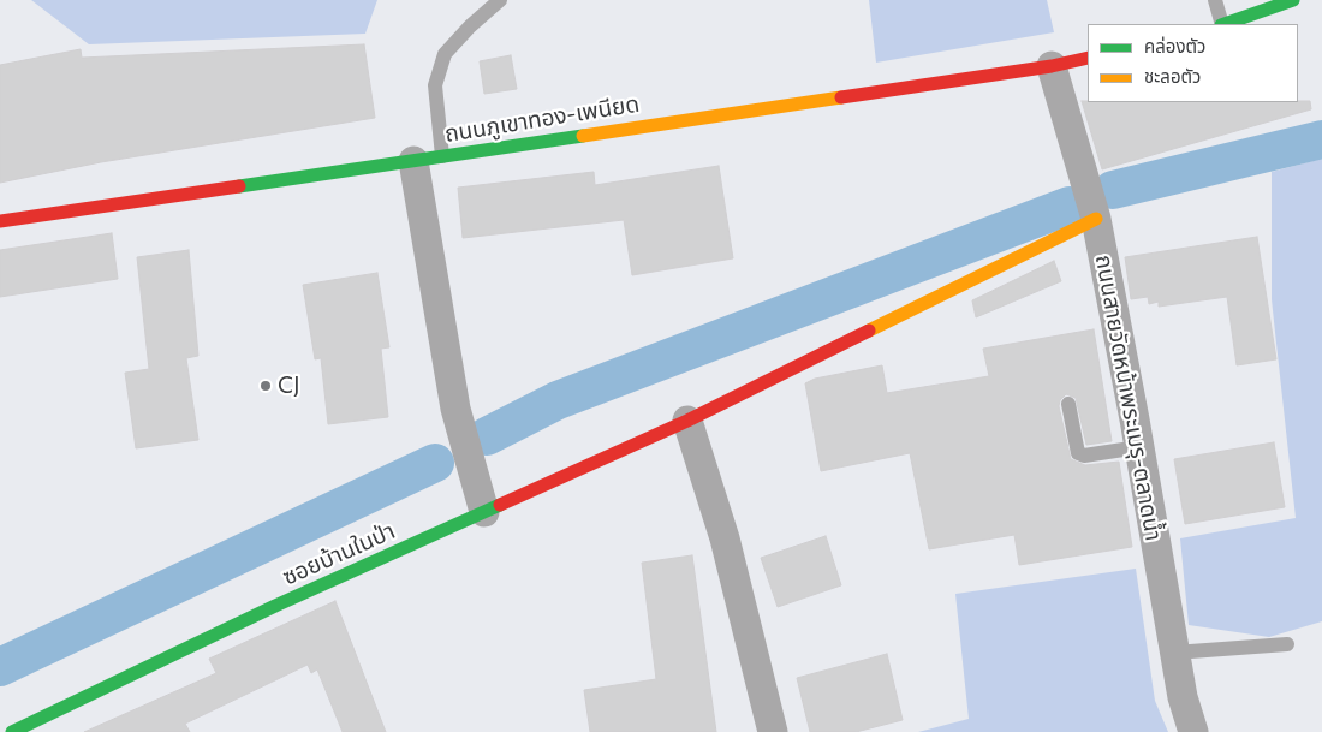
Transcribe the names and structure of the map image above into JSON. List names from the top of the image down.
{
  "streets": {
    "street": ["ถนนภูเขาทอง-เพนียด", "ถนนสายวัดหน้าพระเมรุ-ตลาดน้ำ", "ซอยบ้านในป่า"]
  },
  "crossings": [
    ["ถนนภูเขาทอง-เพนียด", "ถนนสายวัดหน้าพระเมรุ-ตลาดน้ำ"],
    ["ถนนสายวัดหน้าพระเมรุ-ตลาดน้ำ", "ซอยบ้านในป่า"]
  ],
  "places": ["CJ"],
  "legend": ["คล่องตัว", "ชะลอตัว"]
}
